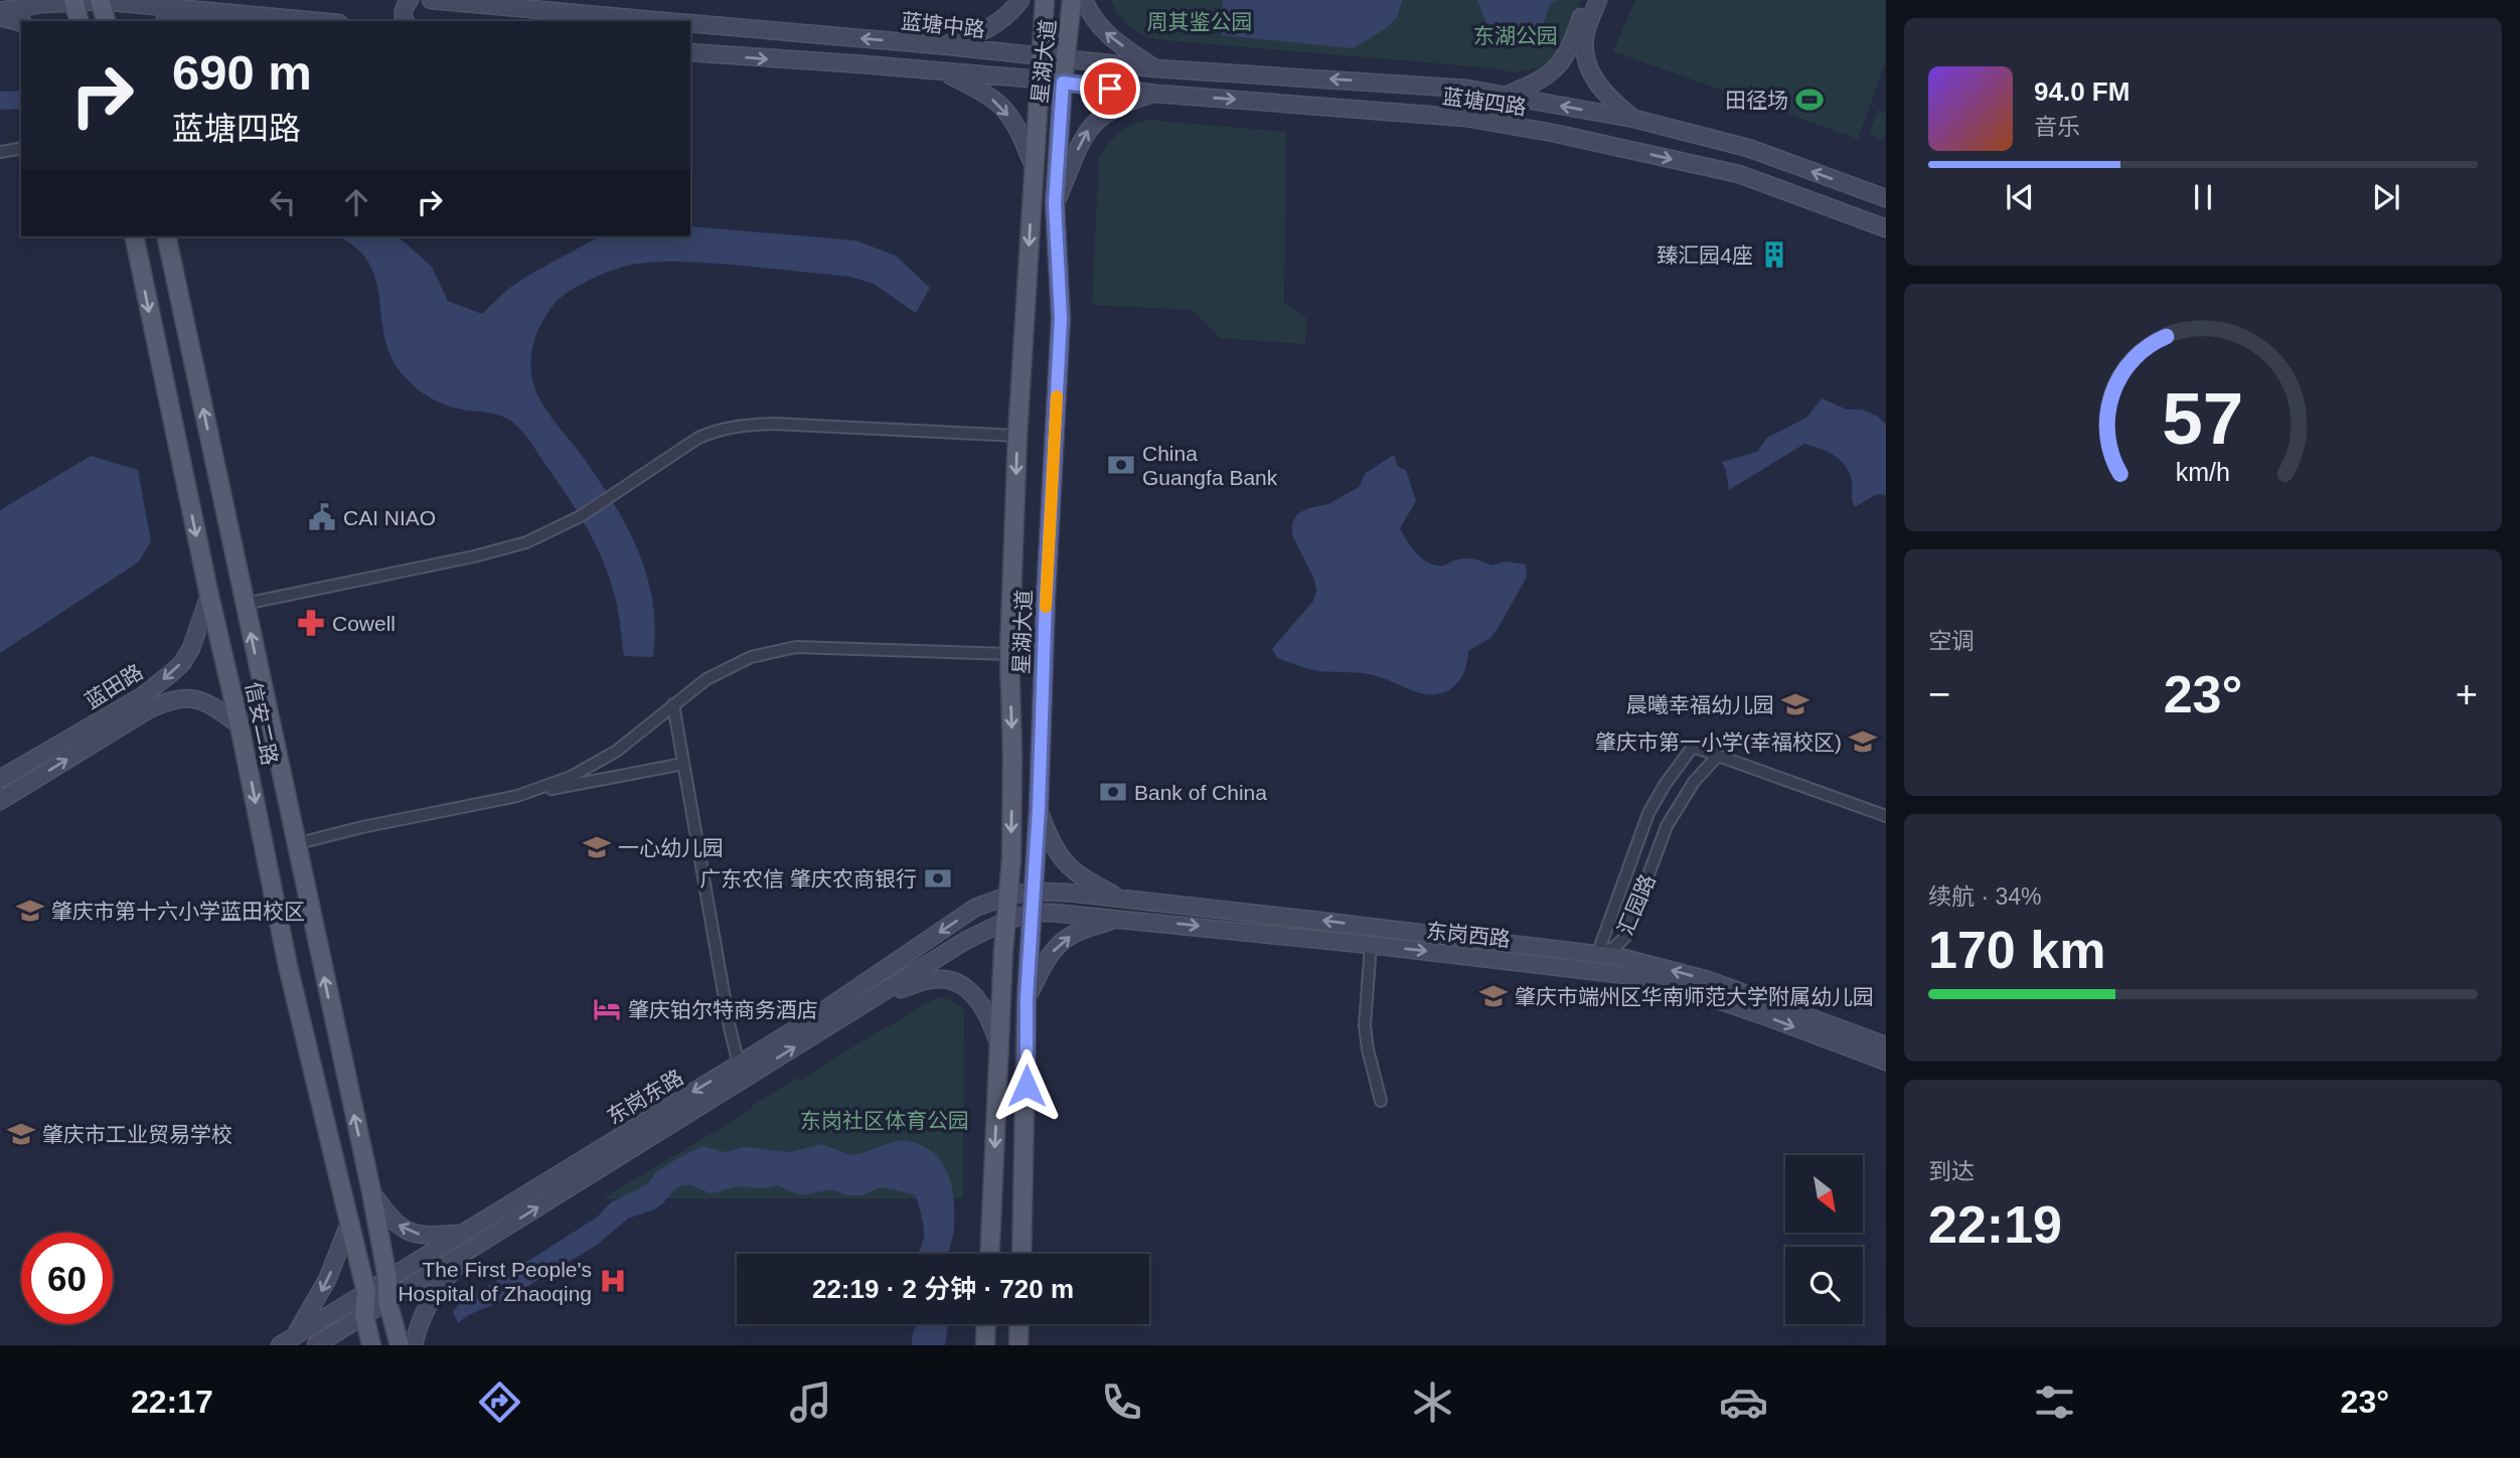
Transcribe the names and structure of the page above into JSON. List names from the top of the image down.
{
  "streets": {
    "main road": [
      "蓝塘中路",
      "星湖大道",
      "蓝塘四路",
      "蓝田路",
      "信安二路",
      "东岗西路",
      "东岗东路"
    ],
    "street": ["汇园路"]
  },
  "crossings": [
    ["蓝塘中路", "星湖大道"],
    ["蓝塘中路", "蓝塘四路"],
    ["星湖大道", "蓝塘四路"],
    ["星湖大道", "东岗西路"],
    ["星湖大道", "东岗东路"],
    ["蓝田路", "信安二路"],
    ["信安二路", "东岗东路"],
    ["汇园路", "东岗西路"],
    ["东岗西路", "东岗东路"]
  ],
  "parks": ["周其鉴公园", "东湖公园", "东岗社区体育公园"],
  "places": {
    "sports": ["田径场"],
    "building": ["臻汇园4座"],
    "bank": ["China Guangfa Bank", "Bank of China", "广东农信 肇庆农商银行"],
    "public building": ["CAI NIAO"],
    "pharmacy": ["Cowell"],
    "school or university": [
      "晨曦幸福幼儿园",
      "肇庆市第一小学(幸福校区)",
      "一心幼儿园",
      "肇庆市第十六小学蓝田校区",
      "肇庆市端州区华南师范大学附属幼儿园",
      "肇庆市工业贸易学校"
    ],
    "hotel": ["肇庆铂尔特商务酒店"],
    "hospital": ["The First People's Hospital of Zhaoqing"]
  },
  "north": "bottom right",
  "page": {
    "turn": ["690 m", "蓝塘四路"],
    "song": ["94.0 FM", "音乐"],
    "tile": [
      "空调",
      ["续航 · 34%", "170 km"],
      ["到达", "22:19"]
    ],
    "heat": ["−", "23°", "+"],
    "limit": "60",
    "trip": "22:19 · 2 分钟 · 720 m",
    "tabs": ["22:17", "23°"],
    "gauge": ["57", "km/h"]
  }
}
